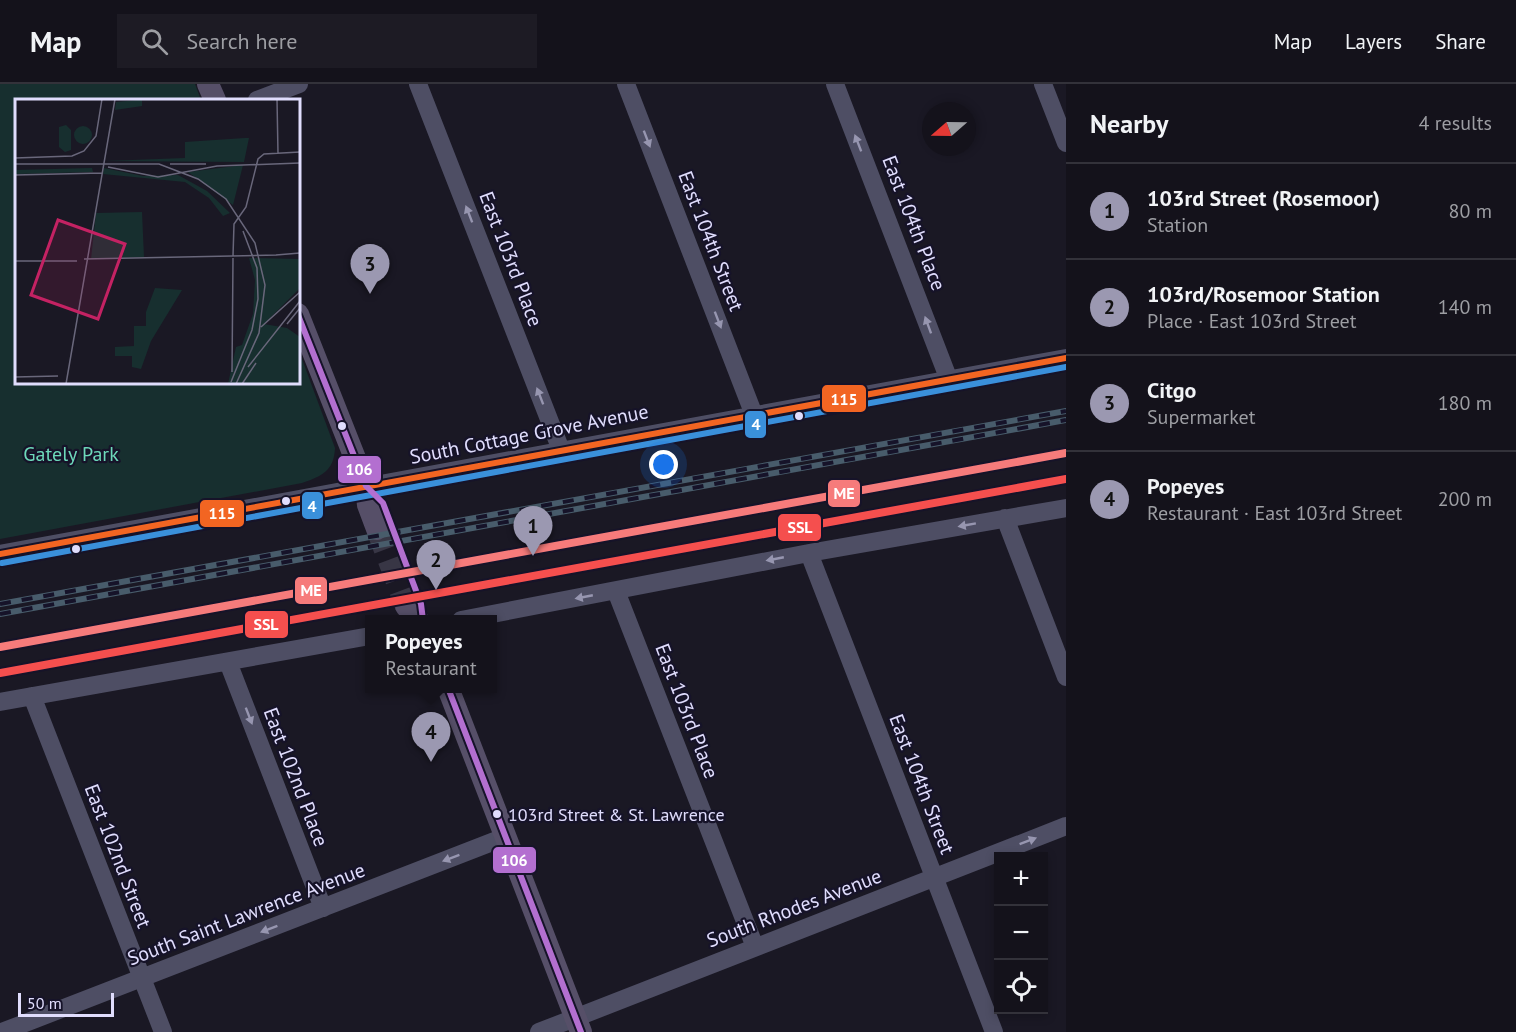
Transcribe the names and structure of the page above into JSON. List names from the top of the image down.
{
  "streets": {
    "street": [
      "East 104th Place",
      "East 104th Street",
      "East 103rd Place",
      "South Cottage Grove Avenue",
      "East 102nd Place",
      "East 102nd Street",
      "South Rhodes Avenue",
      "South Saint Lawrence Avenue"
    ]
  },
  "crossings": [
    ["East 104th Place", "South Cottage Grove Avenue"],
    ["East 104th Street", "South Cottage Grove Avenue"],
    ["East 104th Street", "South Rhodes Avenue"],
    ["East 103rd Place", "South Cottage Grove Avenue"],
    ["East 103rd Place", "South Rhodes Avenue"],
    ["East 102nd Place", "South Saint Lawrence Avenue"],
    ["East 102nd Street", "South Saint Lawrence Avenue"]
  ],
  "one_way": [
    "East 104th Place",
    "East 104th Street",
    "East 103rd Place",
    "East 102nd Place",
    "South Saint Lawrence Avenue"
  ],
  "parks": ["Gately Park"],
  "places": ["103rd Street & St. Lawrence"],
  "lines": [
    "transit line 106",
    "transit line 115",
    "transit line 4",
    "transit line ME",
    "transit line SSL"
  ],
  "scale_bar": "50 m",
  "north": "left",
  "page": {
    "header": "Map",
    "search": "Search here",
    "nav": ["Map", "Layers", "Share"],
    "heading": ["Nearby", "4 results"],
    "list": [
      {
        "mark": "1",
        "name": "103rd Street (Rosemoor)",
        "note": "Station",
        "value": "80 m"
      },
      {
        "mark": "2",
        "name": "103rd/Rosemoor Station",
        "note": "Place · East 103rd Street",
        "value": "140 m"
      },
      {
        "mark": "3",
        "name": "Citgo",
        "note": "Supermarket",
        "value": "180 m"
      },
      {
        "mark": "4",
        "name": "Popeyes",
        "note": "Restaurant · East 103rd Street",
        "value": "200 m"
      }
    ],
    "pins": [
      "3",
      "1",
      "2",
      "4"
    ],
    "popup": ["Popeyes", "Restaurant"],
    "map_buttons": ["+", "−"],
    "scale": "50 m"
  }
}
